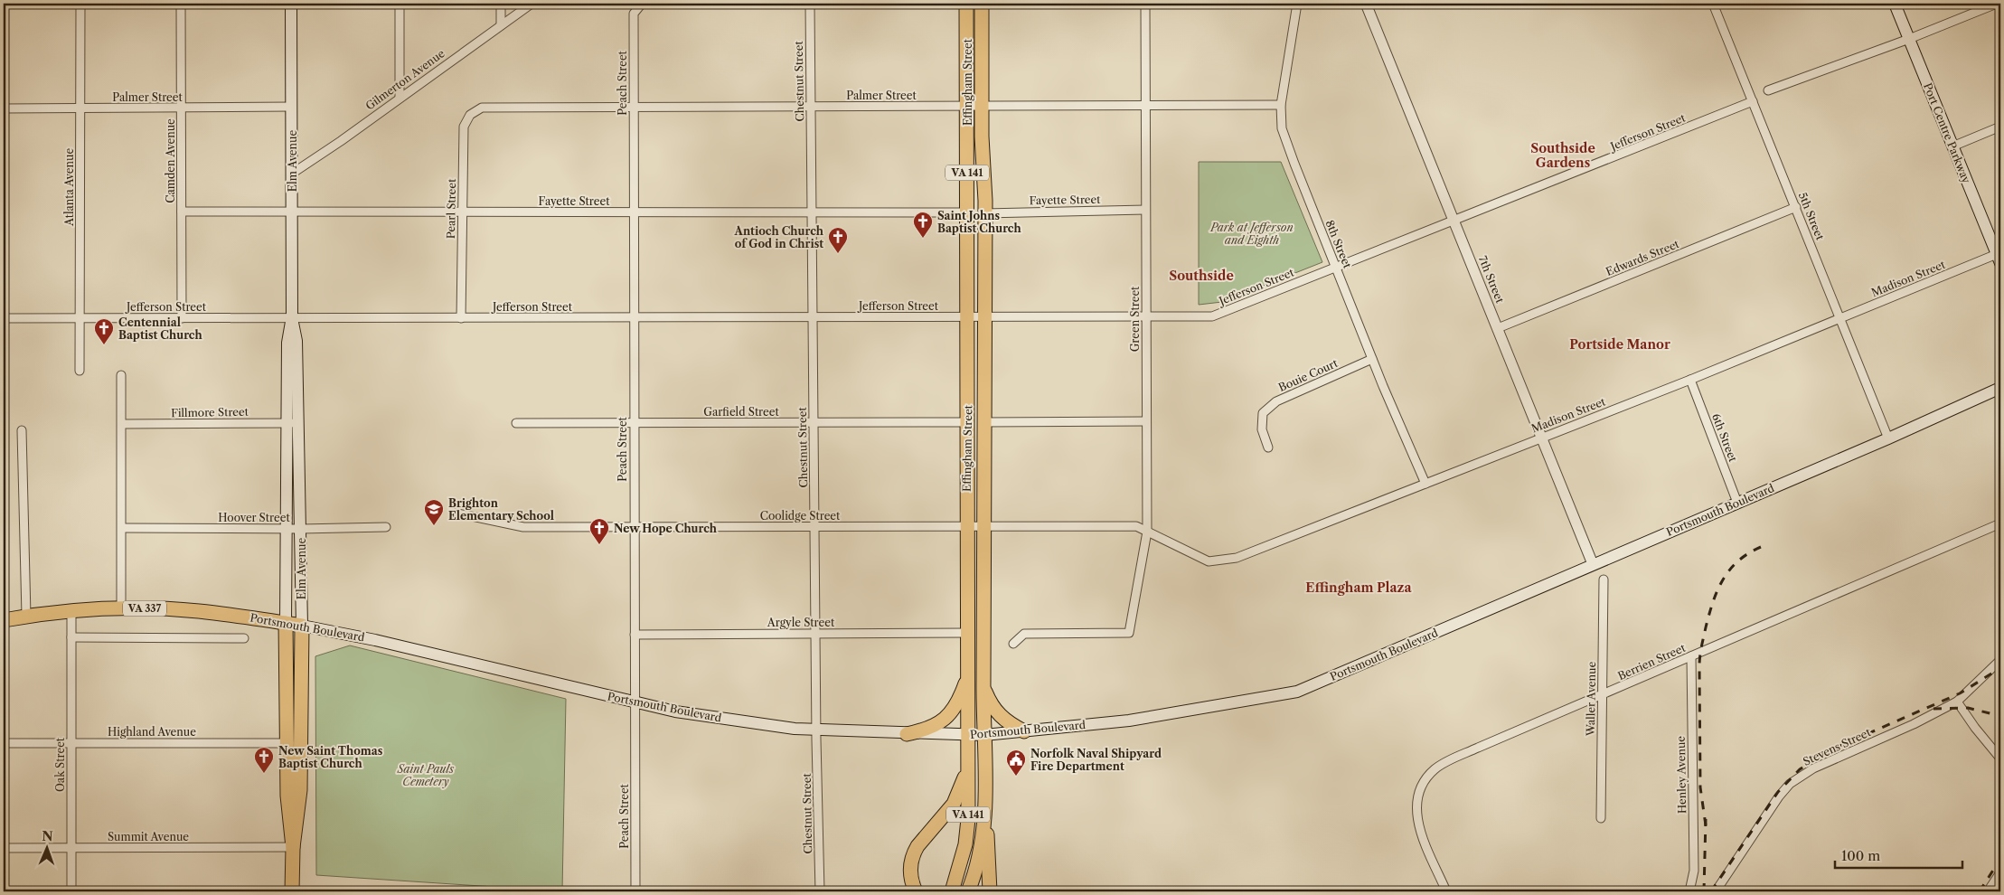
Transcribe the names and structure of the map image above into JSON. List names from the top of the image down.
{
  "streets": {
    "main road": [
      "Effingham Street",
      "Port Centre Parkway",
      "Elm Avenue",
      "VA 141",
      "Portsmouth Boulevard",
      "VA 337"
    ],
    "street": [
      "Gilmerton Avenue",
      "Chestnut Street",
      "Peach Street",
      "Palmer Street",
      "Jefferson Street",
      "Camden Avenue",
      "Atlanta Avenue",
      "Fayette Street",
      "Pearl Street",
      "5th Street",
      "8th Street",
      "Edwards Street",
      "Madison Street",
      "7th Street",
      "Green Street",
      "Bouie Court",
      "Garfield Street",
      "Fillmore Street",
      "6th Street",
      "Coolidge Street",
      "Hoover Street",
      "Argyle Street",
      "Berrien Street",
      "Waller Avenue",
      "Highland Avenue",
      "Stevens Street",
      "Oak Street",
      "Henley Avenue",
      "Summit Avenue"
    ]
  },
  "crossings": [
    ["Gilmerton Avenue", "Elm Avenue"],
    ["Chestnut Street", "Palmer Street"],
    ["Chestnut Street", "Jefferson Street"],
    ["Chestnut Street", "Fayette Street"],
    ["Chestnut Street", "Garfield Street"],
    ["Chestnut Street", "Portsmouth Boulevard"],
    ["Chestnut Street", "Coolidge Street"],
    ["Chestnut Street", "Argyle Street"],
    ["Effingham Street", "Palmer Street"],
    ["Effingham Street", "Jefferson Street"],
    ["Effingham Street", "Fayette Street"],
    ["Effingham Street", "Garfield Street"],
    ["Effingham Street", "Portsmouth Boulevard"],
    ["Effingham Street", "Coolidge Street"],
    ["Effingham Street", "Argyle Street"],
    ["Peach Street", "Palmer Street"],
    ["Peach Street", "Jefferson Street"],
    ["Peach Street", "Fayette Street"],
    ["Peach Street", "Garfield Street"],
    ["Peach Street", "Portsmouth Boulevard"],
    ["Peach Street", "Coolidge Street"],
    ["Peach Street", "Argyle Street"],
    ["Palmer Street", "Camden Avenue"],
    ["Palmer Street", "Elm Avenue"],
    ["Palmer Street", "Atlanta Avenue"],
    ["Palmer Street", "Pearl Street"],
    ["Palmer Street", "8th Street"],
    ["Palmer Street", "Green Street"],
    ["Jefferson Street", "Camden Avenue"],
    ["Jefferson Street", "Elm Avenue"],
    ["Jefferson Street", "Atlanta Avenue"],
    ["Jefferson Street", "Pearl Street"],
    ["Jefferson Street", "5th Street"],
    ["Jefferson Street", "8th Street"],
    ["Jefferson Street", "7th Street"],
    ["Jefferson Street", "Green Street"],
    ["Port Centre Parkway", "Madison Street"],
    ["Camden Avenue", "Fayette Street"],
    ["Elm Avenue", "Fayette Street"],
    ["Elm Avenue", "Fillmore Street"],
    ["Elm Avenue", "Portsmouth Boulevard"],
    ["Elm Avenue", "Hoover Street"],
    ["Elm Avenue", "Highland Avenue"],
    ["Elm Avenue", "Summit Avenue"],
    ["Fayette Street", "Pearl Street"],
    ["Fayette Street", "Green Street"],
    ["5th Street", "Edwards Street"],
    ["5th Street", "Madison Street"],
    ["5th Street", "Portsmouth Boulevard"],
    ["8th Street", "Madison Street"],
    ["8th Street", "Bouie Court"],
    ["Edwards Street", "7th Street"],
    ["Madison Street", "7th Street"],
    ["Madison Street", "Green Street"],
    ["Madison Street", "6th Street"],
    ["Madison Street", "Coolidge Street"],
    ["7th Street", "Portsmouth Boulevard"],
    ["Green Street", "Coolidge Street"],
    ["6th Street", "Portsmouth Boulevard"],
    ["Portsmouth Boulevard", "Oak Street"],
    ["Berrien Street", "Waller Avenue"],
    ["Berrien Street", "Henley Avenue"],
    ["Highland Avenue", "Oak Street"],
    ["Oak Street", "Summit Avenue"]
  ],
  "districts": [
    "Southside Gardens",
    "Southside",
    "Portside Manor",
    "Effingham Plaza"
  ],
  "parks": ["Park at Jefferson and Eighth", "Saint Pauls Cemetery"],
  "places": {
    "church": [
      "Saint Johns Baptist Church",
      "Antioch Church of God in Christ",
      "Centennial Baptist Church",
      "New Hope Church",
      "New Saint Thomas Baptist Church"
    ],
    "school or university": ["Brighton Elementary School"],
    "public building": ["Norfolk Naval Shipyard Fire Department"]
  },
  "scale_bar": "100 m",
  "north": "top"
}
